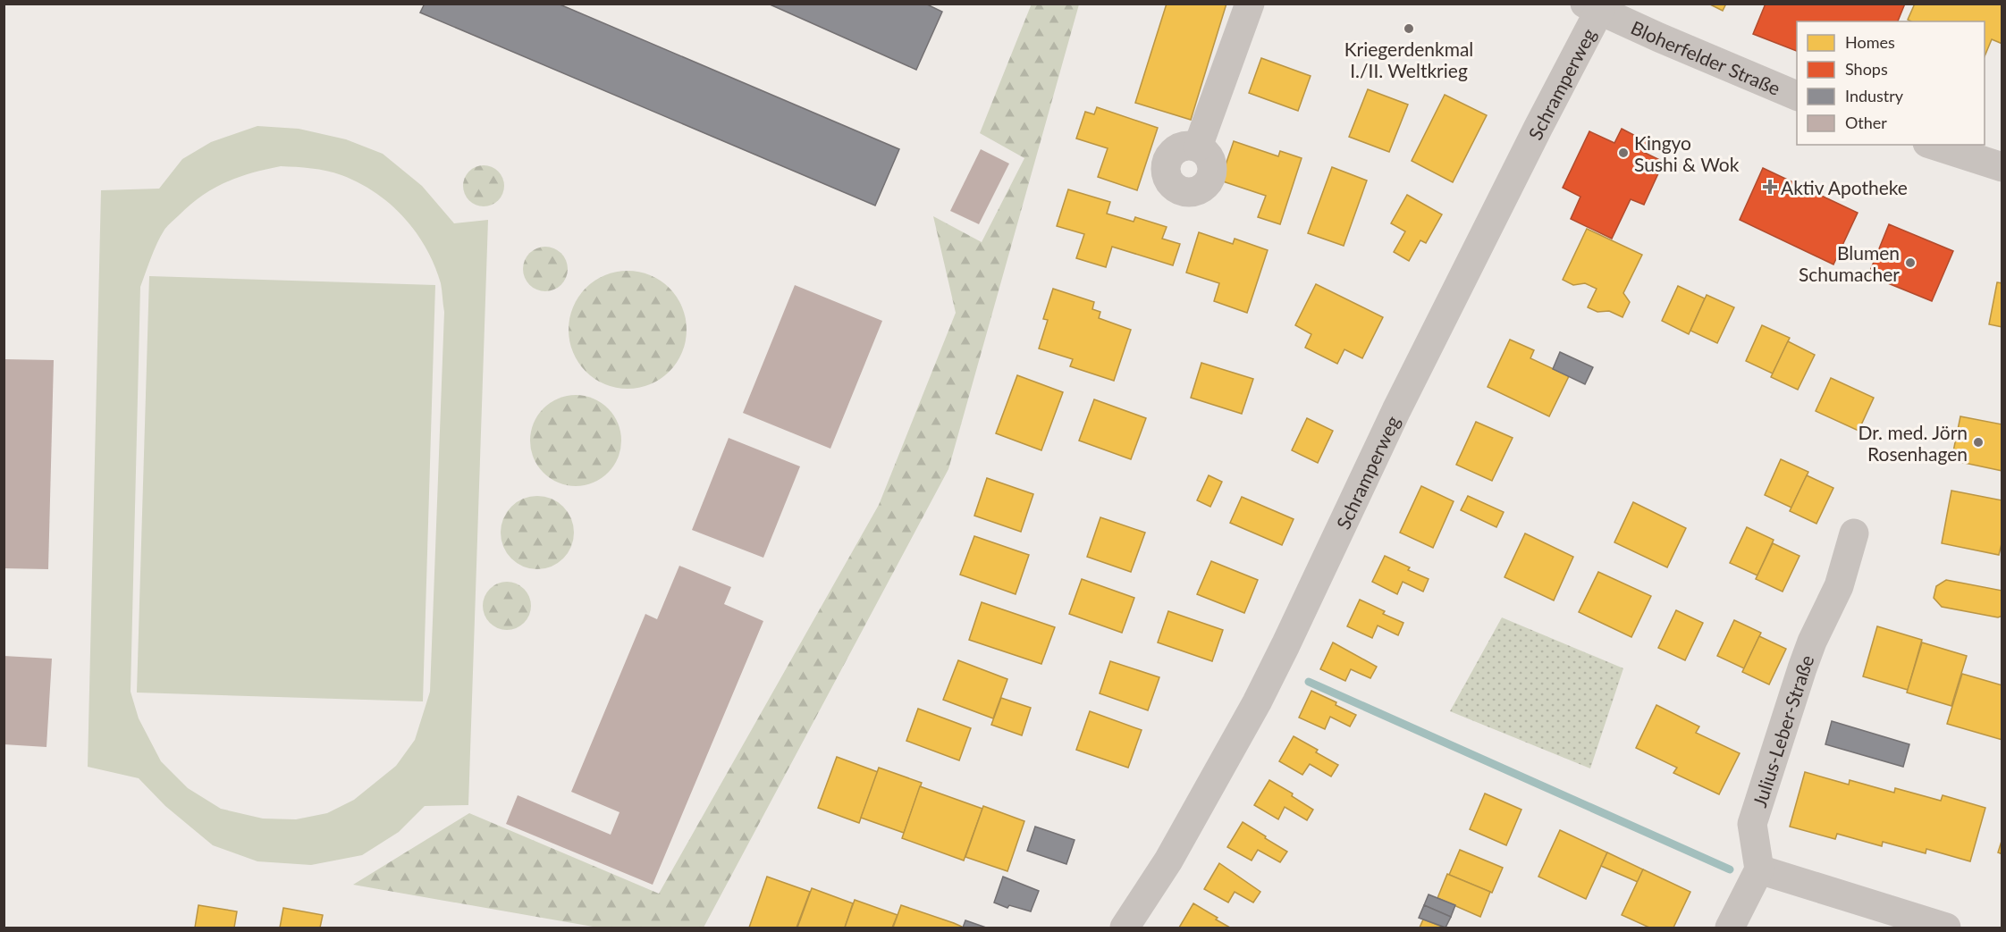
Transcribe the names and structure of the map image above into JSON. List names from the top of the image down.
{
  "streets": {
    "street": ["Bloherfelder Straße", "Schramperweg", "Julius-Leber-Straße"]
  },
  "crossings": [
    ["Bloherfelder Straße", "Schramperweg"]
  ],
  "places": {
    "other": [
      "Kriegerdenkmal I./II. Weltkrieg",
      "Kingyo Sushi & Wok",
      "Blumen Schumacher",
      "Dr. med. Jörn Rosenhagen"
    ],
    "health": ["Aktiv Apotheke"]
  },
  "legend": [
    "Homes",
    "Shops",
    "Industry",
    "Other"
  ]
}
